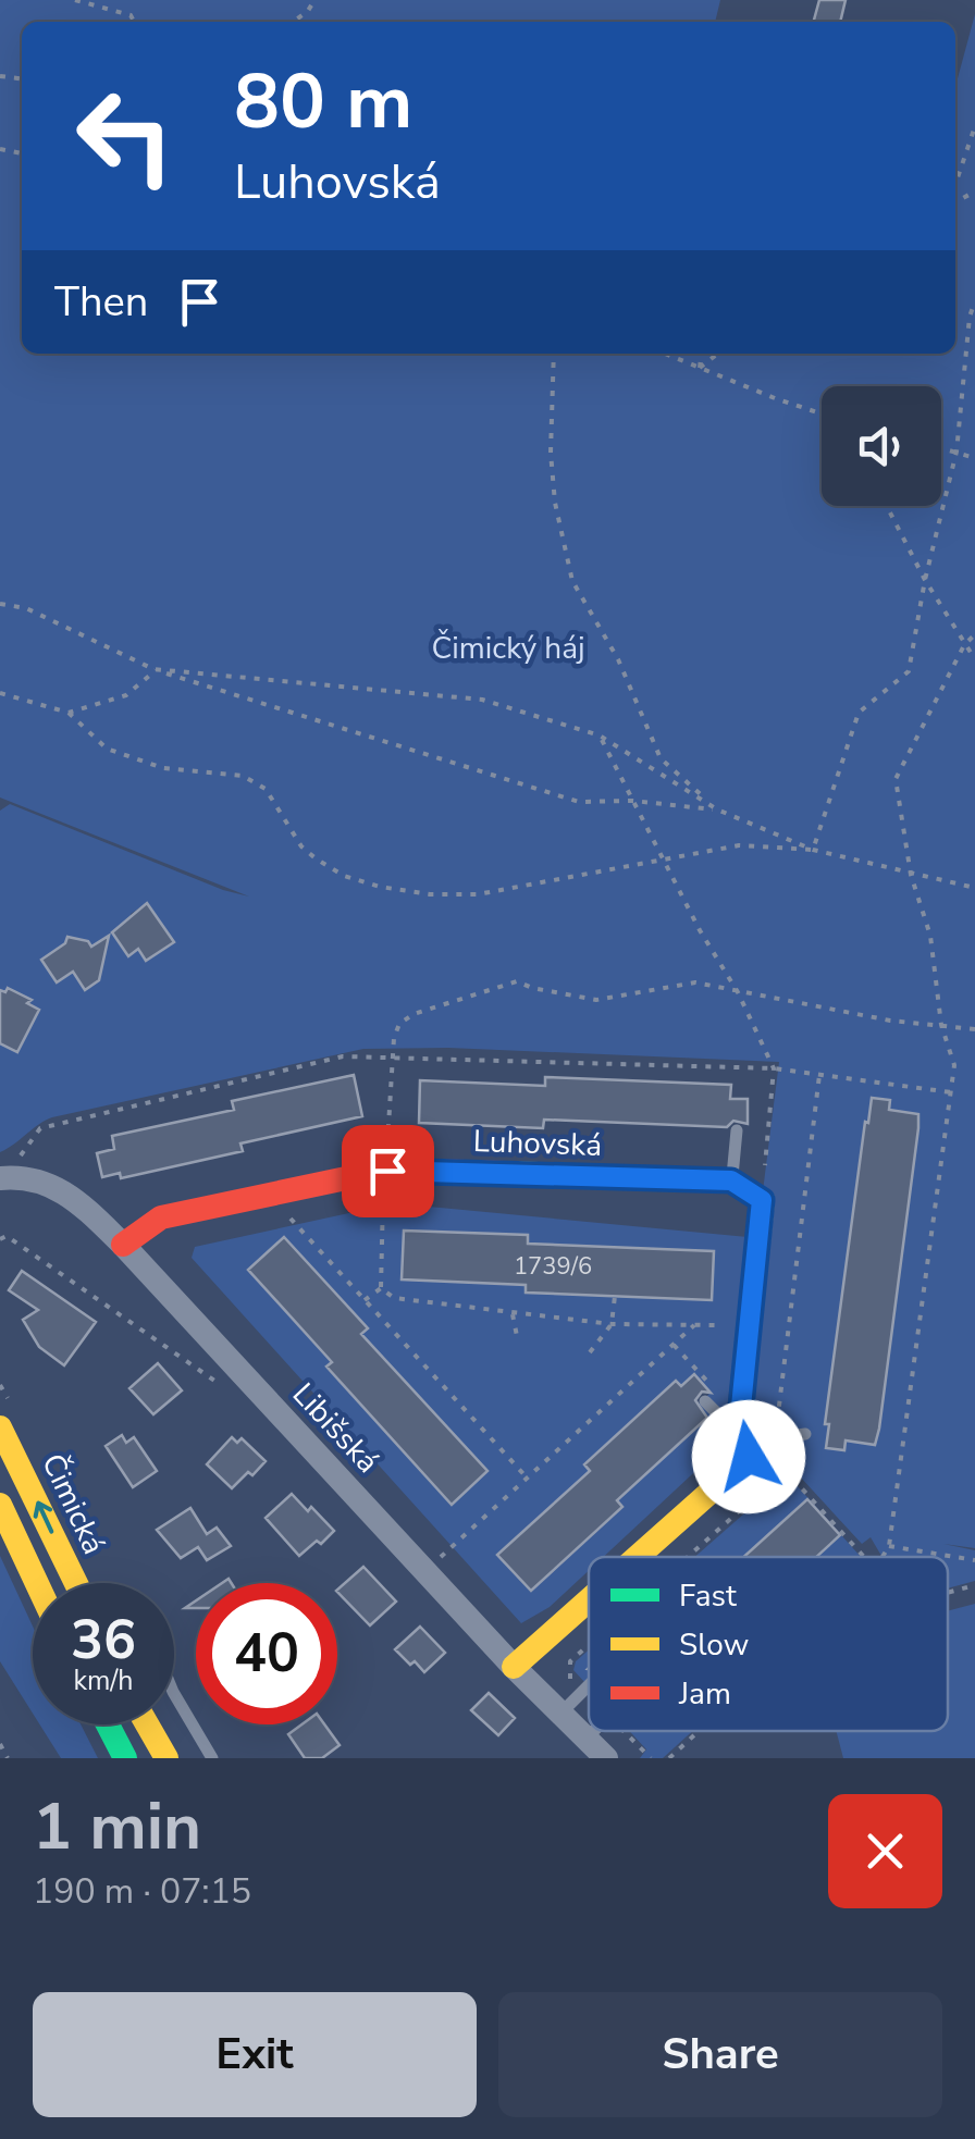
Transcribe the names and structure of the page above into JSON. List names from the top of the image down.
{
  "streets": {
    "street": ["Luhovská", "Libišská", "Čimická"]
  },
  "crossings": [
    ["Luhovská", "Libišská"]
  ],
  "parks": ["Čimický háj"],
  "house_numbers": ["1739/6"],
  "legend": ["Fast", "Slow", "Jam"],
  "page": {
    "turn": ["80 m", "Luhovská"],
    "then": "Then",
    "speed": "36 km/h",
    "limit": "40",
    "heading": ["1 min", "190 m · 07:15"],
    "buttons": ["Exit", "Share"]
  }
}
